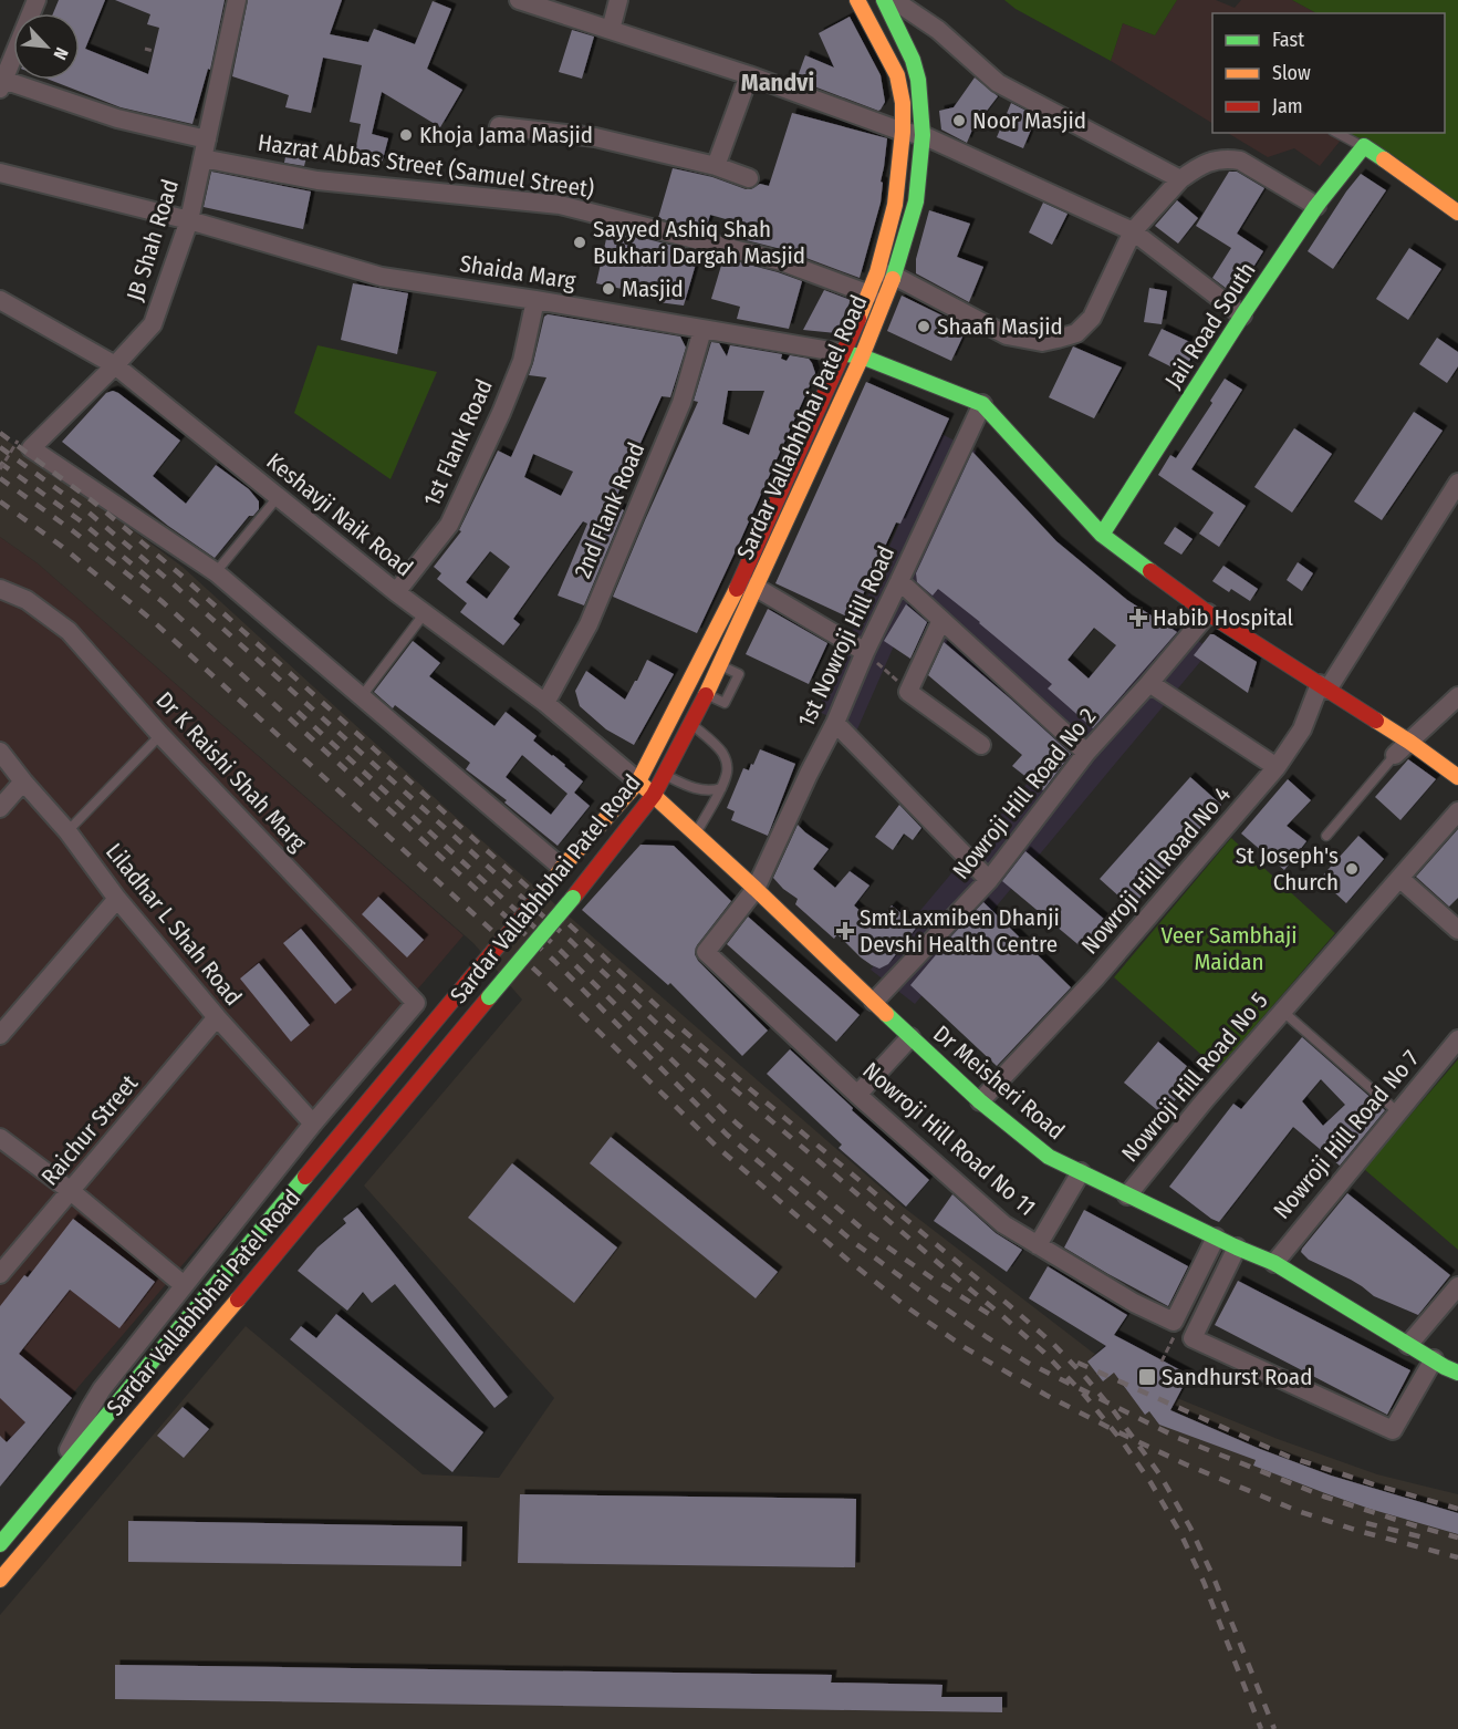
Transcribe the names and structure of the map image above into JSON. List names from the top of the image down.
{
  "streets": {
    "main road": ["Jail Road South", "Sardar Vallabhbhai Patel Road", "Dr Meisheri Road"],
    "street": [
      "Hazrat Abbas Street (Samuel Street)",
      "JB Shah Road",
      "Shaida Marg",
      "1st Flank Road",
      "2nd Flank Road",
      "Keshavji Naik Road",
      "1st Nowroji Hill Road",
      "Dr K Raishi Shah Marg",
      "Nowroji Hill Road No 2",
      "Nowroji Hill Road No 4",
      "Liladhar L Shah Road",
      "Nowroji Hill Road No 5",
      "Raichur Street",
      "Nowroji Hill Road No 7",
      "Nowroji Hill Road No 11"
    ]
  },
  "crossings": [
    ["Hazrat Abbas Street (Samuel Street)", "JB Shah Road"],
    ["Hazrat Abbas Street (Samuel Street)", "Sardar Vallabhbhai Patel Road"],
    ["JB Shah Road", "Shaida Marg"],
    ["JB Shah Road", "Keshavji Naik Road"],
    ["Shaida Marg", "Sardar Vallabhbhai Patel Road"],
    ["Shaida Marg", "1st Flank Road"],
    ["Shaida Marg", "2nd Flank Road"],
    ["Sardar Vallabhbhai Patel Road", "Keshavji Naik Road"],
    ["Sardar Vallabhbhai Patel Road", "Dr Meisheri Road"],
    ["1st Flank Road", "Keshavji Naik Road"],
    ["2nd Flank Road", "Keshavji Naik Road"],
    ["Keshavji Naik Road", "Dr Meisheri Road"],
    ["1st Nowroji Hill Road", "Dr Meisheri Road"],
    ["1st Nowroji Hill Road", "Nowroji Hill Road No 11"],
    ["Dr K Raishi Shah Marg", "Liladhar L Shah Road"],
    ["Nowroji Hill Road No 2", "Dr Meisheri Road"],
    ["Nowroji Hill Road No 4", "Dr Meisheri Road"],
    ["Liladhar L Shah Road", "Raichur Street"],
    ["Nowroji Hill Road No 5", "Dr Meisheri Road"],
    ["Dr Meisheri Road", "Nowroji Hill Road No 7"],
    ["Dr Meisheri Road", "Nowroji Hill Road No 11"]
  ],
  "districts": ["Mandvi"],
  "parks": ["Veer Sambhaji Maidan"],
  "places": {
    "other": [
      "Noor Masjid",
      "Khoja Jama Masjid",
      "Sayyed Ashiq Shah Bukhari Dargah Masjid",
      "Masjid",
      "Shaafi Masjid",
      "St Joseph's Church"
    ],
    "health": ["Habib Hospital", "Smt.Laxmiben Dhanji Devshi Health Centre"],
    "transit": ["Sandhurst Road"]
  },
  "legend": ["Fast", "Slow", "Jam"],
  "north": "bottom right"
}
